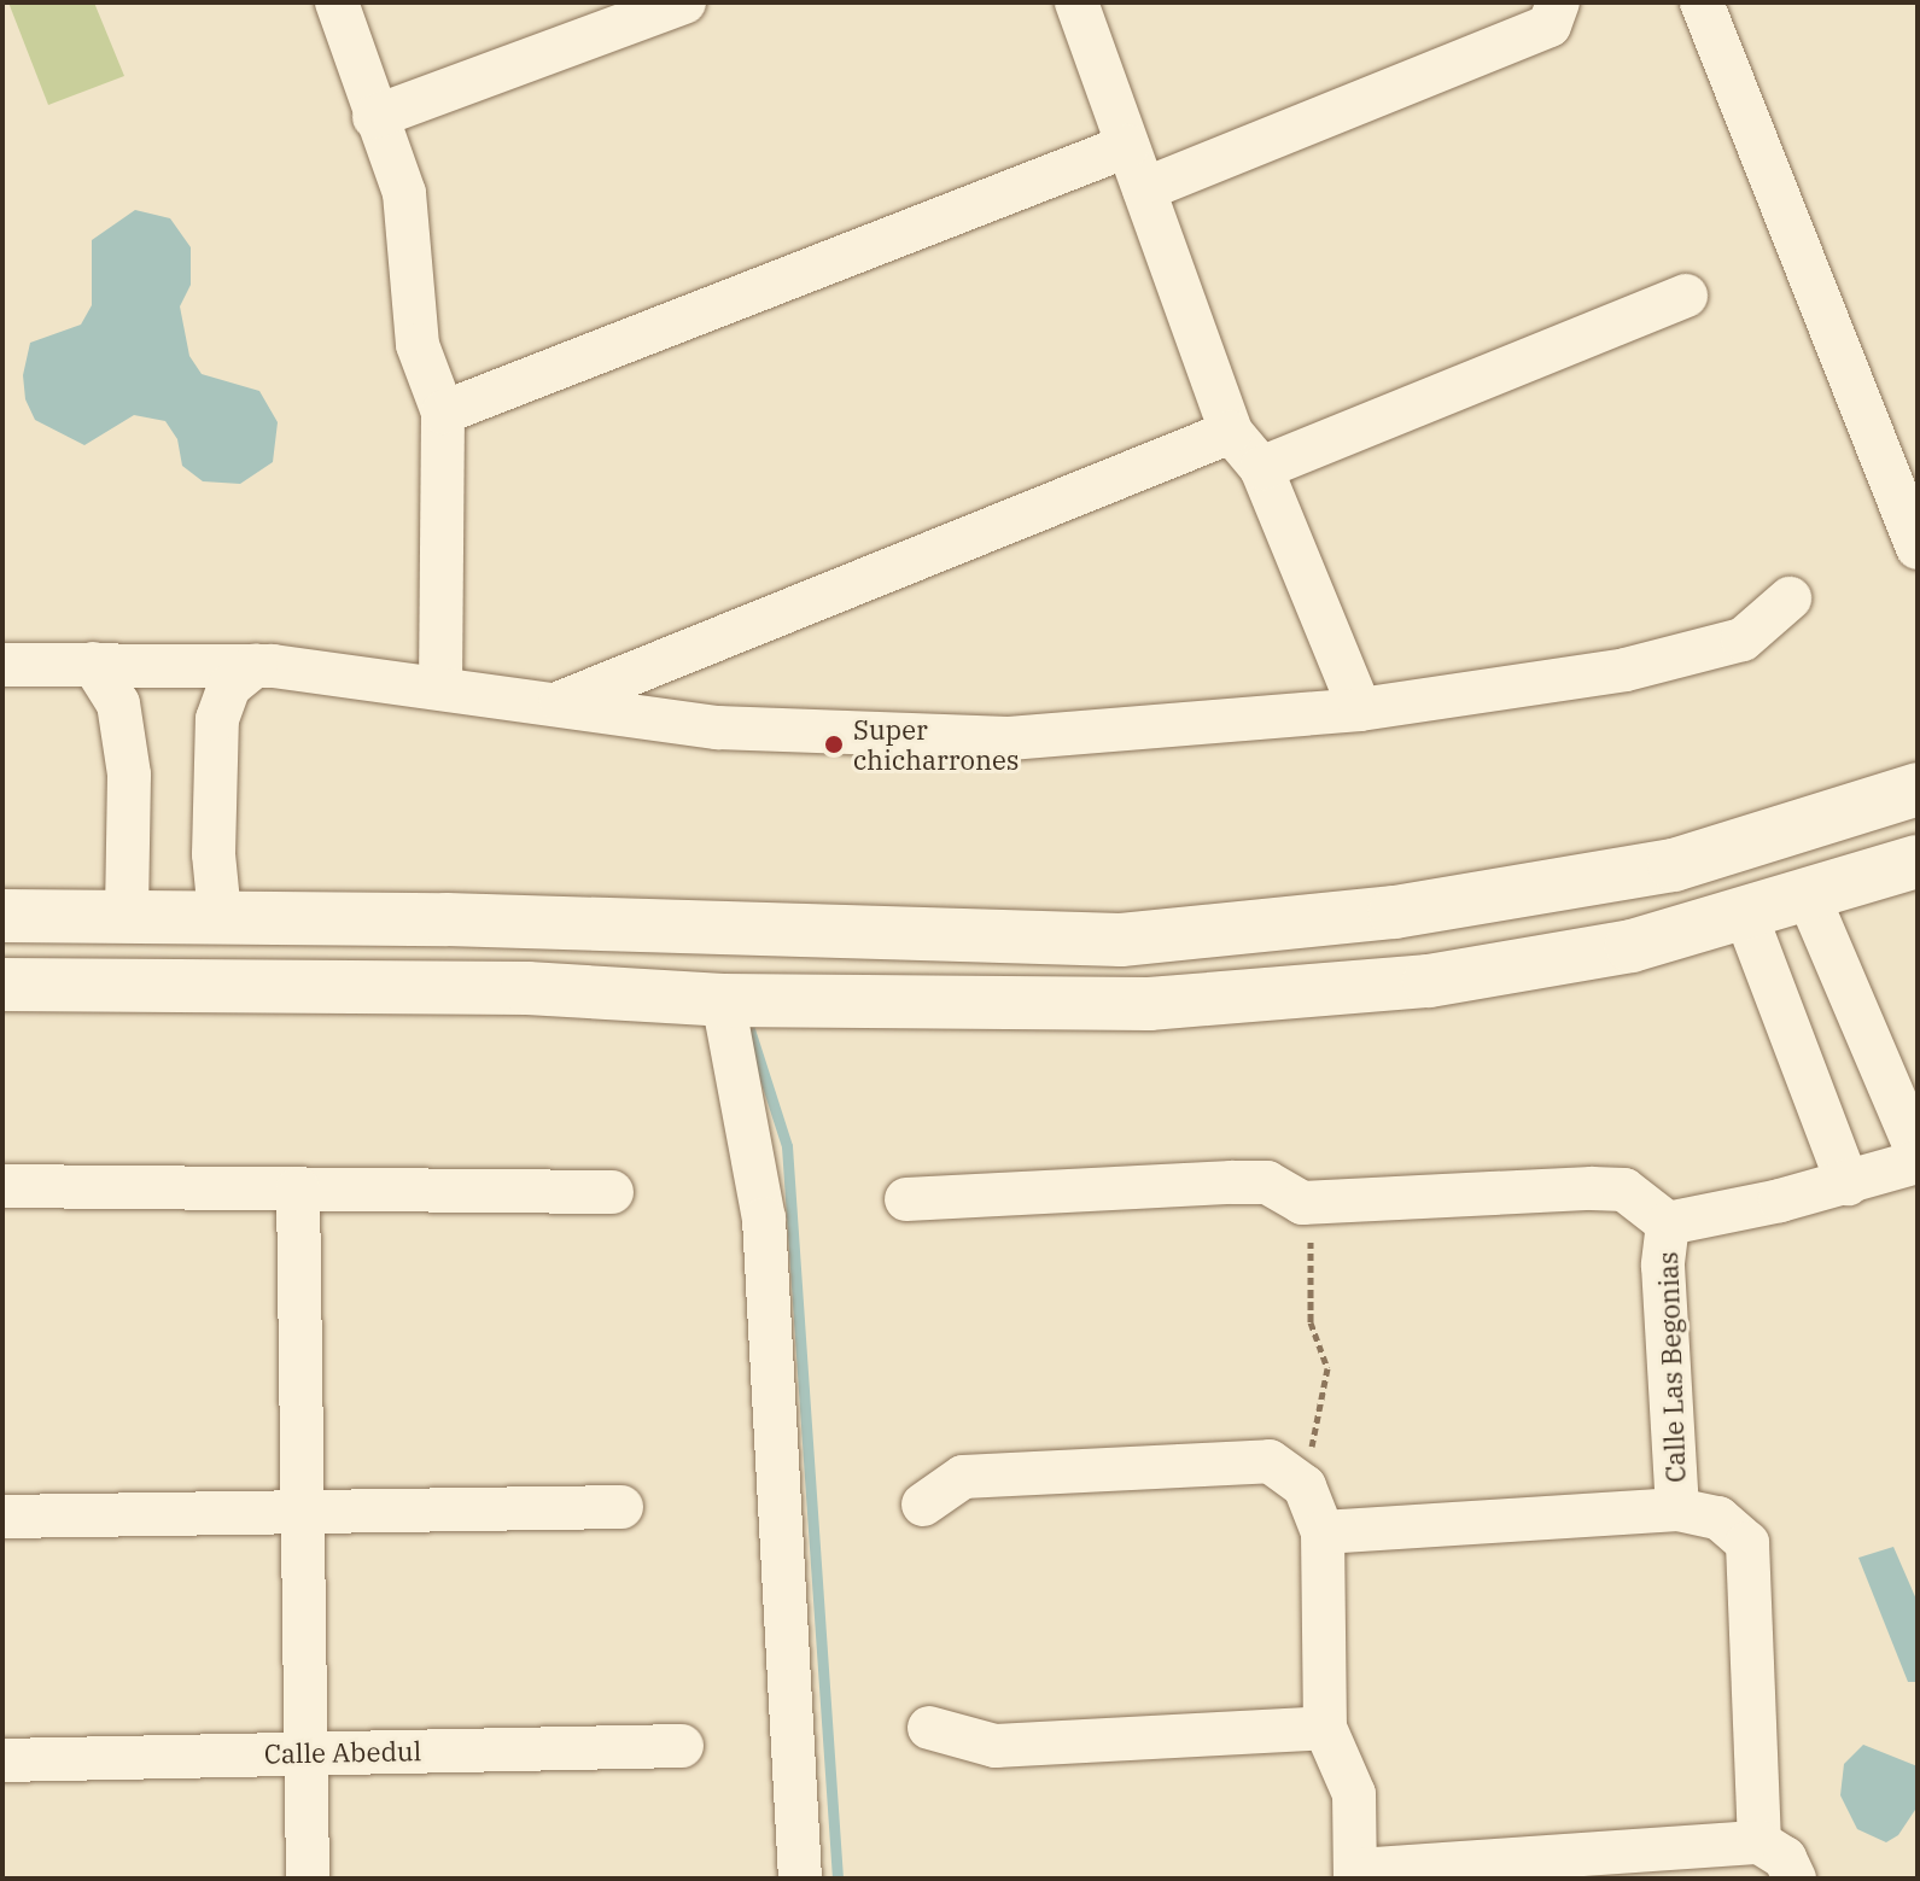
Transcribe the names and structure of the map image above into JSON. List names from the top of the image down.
{
  "streets": {
    "street": ["Calle Las Begonias", "Calle Abedul"]
  },
  "places": ["Super chicharrones"]
}
